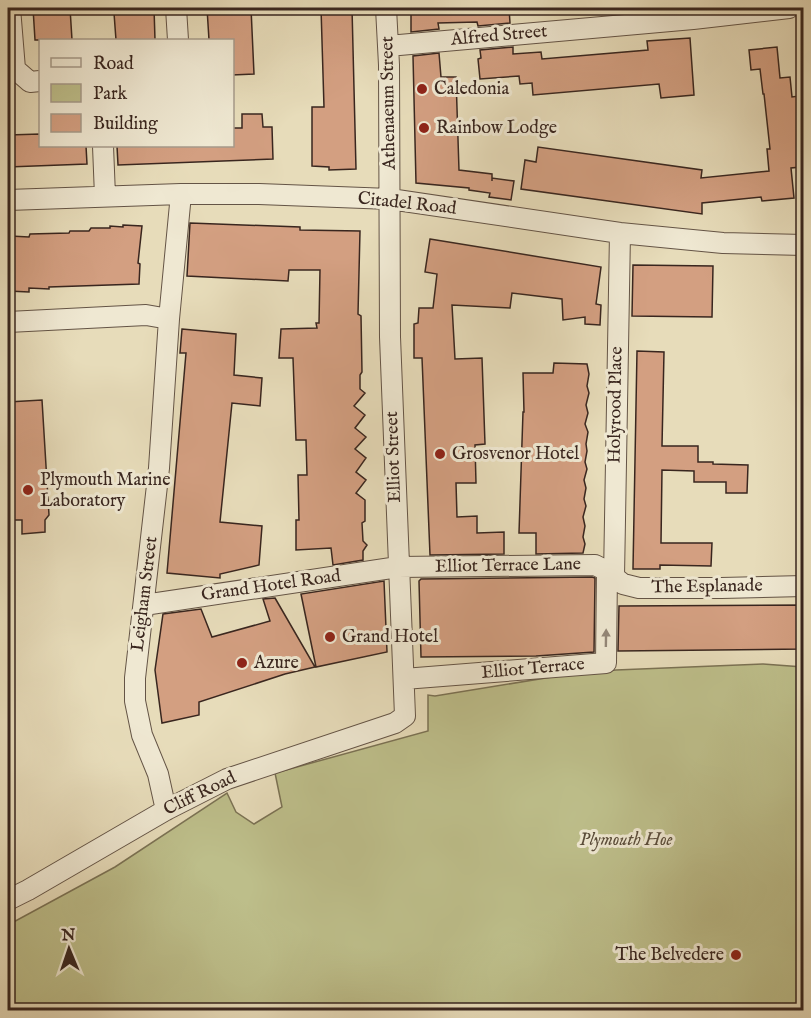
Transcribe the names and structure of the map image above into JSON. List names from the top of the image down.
{
  "streets": {
    "street": [
      "Alfred Street",
      "Athenaeum Street",
      "Citadel Road",
      "Holyrood Place",
      "Elliot Street",
      "Elliot Terrace Lane",
      "Grand Hotel Road",
      "The Esplanade",
      "Leigham Street",
      "Elliot Terrace",
      "Cliff Road"
    ]
  },
  "crossings": [
    ["Alfred Street", "Athenaeum Street"],
    ["Athenaeum Street", "Citadel Road"],
    ["Athenaeum Street", "Elliot Street"],
    ["Citadel Road", "Holyrood Place"],
    ["Citadel Road", "Elliot Street"],
    ["Citadel Road", "Leigham Street"],
    ["Holyrood Place", "Elliot Terrace Lane"],
    ["Holyrood Place", "The Esplanade"],
    ["Holyrood Place", "Elliot Terrace"],
    ["Elliot Street", "Elliot Terrace Lane"],
    ["Elliot Street", "Grand Hotel Road"],
    ["Elliot Street", "Elliot Terrace"],
    ["Elliot Street", "Cliff Road"],
    ["Elliot Terrace Lane", "Grand Hotel Road"],
    ["Elliot Terrace Lane", "The Esplanade"],
    ["Elliot Terrace Lane", "Elliot Terrace"],
    ["Grand Hotel Road", "Leigham Street"],
    ["The Esplanade", "Elliot Terrace"],
    ["Leigham Street", "Cliff Road"]
  ],
  "parks": ["Plymouth Hoe"],
  "places": [
    "Caledonia",
    "Rainbow Lodge",
    "Grosvenor Hotel",
    "Plymouth Marine Laboratory",
    "Grand Hotel",
    "Azure",
    "The Belvedere"
  ],
  "legend": ["Road", "Park", "Building"],
  "north": "top"
}
